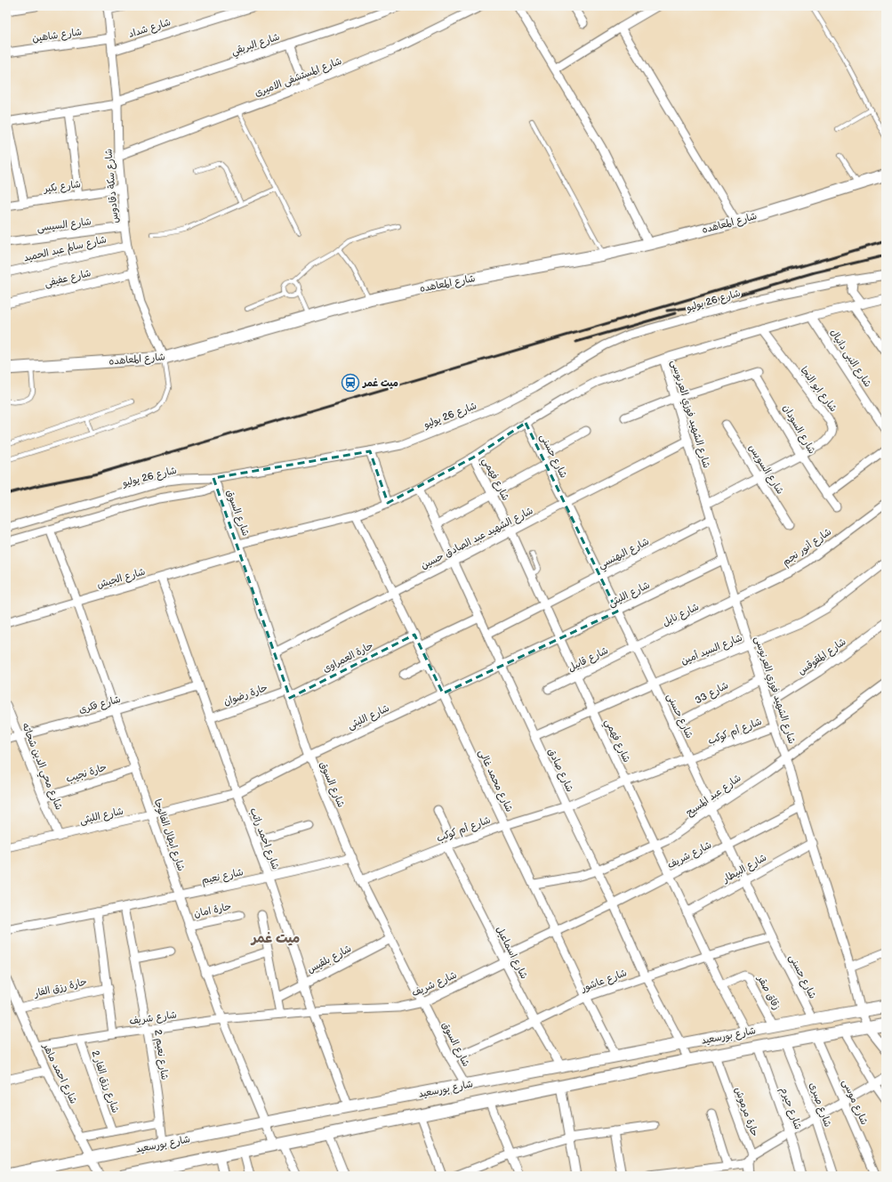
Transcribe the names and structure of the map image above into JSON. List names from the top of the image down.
{
  "streets": {
    "street": [
      "شارع شداد",
      "شارع شاهين",
      "شارع البريقي",
      "شارع المستشفى الاميرى",
      "شارع بكير",
      "شارع سكة دقادوس",
      "شارع المعاهده",
      "شارع السيسى",
      "شارع سالم عبد الحميد",
      "شارع عفيفى",
      "شارع 26 يوليو",
      "شارع النبى دانيال",
      "شارع ابو النجا",
      "شارع الشهيد فوزي العرنوسى",
      "شارع السودان",
      "شارع حسنى",
      "شارع السويس",
      "شارع فهمي",
      "شارع السوق",
      "شارع الشهيد عبد الصادق حسين",
      "شارع أنور نجم",
      "شارع البهنسي",
      "شارع الجيش",
      "شارع الليثى",
      "شارع نايل",
      "شارع السيد أمين",
      "شارع المقوقس",
      "حارة العمراوى",
      "شارع قابيل",
      "شارع 33",
      "حارة رضوان",
      "شارع فكرى",
      "شارع أم كوكب",
      "شارع محي الدين شحاته",
      "شارع صادق",
      "حارة نجيب",
      "شارع محمد غالى",
      "شارع عبد المسيح",
      "شارع ابطال الفالوجا",
      "شارع احمد راتب",
      "شارع شريف",
      "شارع البيطار",
      "شارع نعيم",
      "حارة امان",
      "شارع اسماعيل",
      "شارع بلقيس",
      "شارع عاشور",
      "حارة رزق الفار",
      "زقاق صقر",
      "شارع بورسعيد",
      "شارع نعيم 2",
      "شارع احمد ماهر",
      "شارع رزق الفار 2",
      "شارع موسى",
      "شارع صبرى",
      "شارع حيرم",
      "حارة مرموش"
    ]
  },
  "crossings": [
    ["شارع شداد", "شارع سكة دقادوس"],
    ["شارع شاهين", "شارع سكة دقادوس"],
    ["شارع البريقي", "شارع سكة دقادوس"],
    ["شارع المستشفى الاميرى", "شارع سكة دقادوس"],
    ["شارع بكير", "شارع سكة دقادوس"],
    ["شارع سكة دقادوس", "شارع المعاهده"],
    ["شارع سكة دقادوس", "شارع السيسى"],
    ["شارع سكة دقادوس", "شارع سالم عبد الحميد"],
    ["شارع سكة دقادوس", "شارع عفيفى"],
    ["شارع 26 يوليو", "شارع السوق"],
    ["شارع ابو النجا", "شارع السودان"],
    ["شارع الشهيد فوزي العرنوسى", "شارع السودان"],
    ["شارع الشهيد فوزي العرنوسى", "شارع الشهيد عبد الصادق حسين"],
    ["شارع الشهيد فوزي العرنوسى", "شارع أنور نجم"],
    ["شارع الشهيد فوزي العرنوسى", "شارع البهنسي"],
    ["شارع الشهيد فوزي العرنوسى", "شارع الليثى"],
    ["شارع الشهيد فوزي العرنوسى", "شارع نايل"],
    ["شارع الشهيد فوزي العرنوسى", "شارع السيد أمين"],
    ["شارع الشهيد فوزي العرنوسى", "شارع المقوقس"],
    ["شارع الشهيد فوزي العرنوسى", "شارع 33"],
    ["شارع الشهيد فوزي العرنوسى", "شارع أم كوكب"],
    ["شارع الشهيد فوزي العرنوسى", "شارع عبد المسيح"],
    ["شارع الشهيد فوزي العرنوسى", "شارع شريف"],
    ["شارع الشهيد فوزي العرنوسى", "شارع البيطار"],
    ["شارع الشهيد فوزي العرنوسى", "شارع بورسعيد"],
    ["شارع حسنى", "شارع الشهيد عبد الصادق حسين"],
    ["شارع حسنى", "شارع البهنسي"],
    ["شارع حسنى", "شارع الليثى"],
    ["شارع حسنى", "شارع نايل"],
    ["شارع حسنى", "شارع السيد أمين"],
    ["شارع حسنى", "شارع قابيل"],
    ["شارع حسنى", "شارع 33"],
    ["شارع حسنى", "شارع أم كوكب"],
    ["شارع حسنى", "شارع عبد المسيح"],
    ["شارع حسنى", "شارع شريف"],
    ["شارع حسنى", "شارع البيطار"],
    ["شارع حسنى", "شارع عاشور"],
    ["شارع حسنى", "شارع بورسعيد"],
    ["شارع فهمي", "شارع الشهيد عبد الصادق حسين"],
    ["شارع فهمي", "شارع البهنسي"],
    ["شارع فهمي", "شارع الليثى"],
    ["شارع فهمي", "شارع السيد أمين"],
    ["شارع فهمي", "شارع قابيل"],
    ["شارع فهمي", "شارع أم كوكب"],
    ["شارع فهمي", "شارع عبد المسيح"],
    ["شارع فهمي", "شارع شريف"],
    ["شارع فهمي", "شارع البيطار"],
    ["شارع فهمي", "شارع عاشور"],
    ["شارع فهمي", "زقاق صقر"],
    ["شارع فهمي", "شارع بورسعيد"],
    ["شارع السوق", "شارع الشهيد عبد الصادق حسين"],
    ["شارع السوق", "شارع الجيش"],
    ["شارع السوق", "شارع الليثى"],
    ["شارع السوق", "حارة العمراوى"],
    ["شارع السوق", "حارة رضوان"],
    ["شارع السوق", "شارع أم كوكب"],
    ["شارع السوق", "شارع شريف"],
    ["شارع السوق", "شارع نعيم"],
    ["شارع السوق", "شارع بلقيس"],
    ["شارع السوق", "شارع عاشور"],
    ["شارع السوق", "شارع بورسعيد"],
    ["شارع الشهيد عبد الصادق حسين", "شارع صادق"],
    ["شارع الشهيد عبد الصادق حسين", "شارع محمد غالى"],
    ["شارع أنور نجم", "شارع نايل"],
    ["شارع البهنسي", "شارع صادق"],
    ["شارع الجيش", "شارع ابطال الفالوجا"],
    ["شارع الجيش", "شارع احمد راتب"],
    ["شارع الليثى", "شارع محي الدين شحاته"],
    ["شارع الليثى", "شارع صادق"],
    ["شارع الليثى", "شارع محمد غالى"],
    ["شارع الليثى", "شارع ابطال الفالوجا"],
    ["شارع الليثى", "شارع احمد راتب"],
    ["شارع نايل", "شارع قابيل"],
    ["شارع السيد أمين", "شارع صادق"],
    ["حارة العمراوى", "حارة رضوان"],
    ["حارة العمراوى", "شارع محمد غالى"],
    ["حارة رضوان", "شارع احمد راتب"],
    ["شارع فكرى", "شارع محي الدين شحاته"],
    ["شارع فكرى", "شارع ابطال الفالوجا"],
    ["شارع فكرى", "شارع احمد راتب"],
    ["شارع أم كوكب", "شارع صادق"],
    ["شارع أم كوكب", "شارع محمد غالى"],
    ["شارع أم كوكب", "شارع اسماعيل"],
    ["شارع محي الدين شحاته", "حارة نجيب"],
    ["شارع صادق", "شارع عبد المسيح"],
    ["شارع صادق", "شارع شريف"],
    ["شارع صادق", "شارع عاشور"],
    ["شارع صادق", "شارع بورسعيد"],
    ["حارة نجيب", "شارع ابطال الفالوجا"],
    ["شارع محمد غالى", "شارع عبد المسيح"],
    ["شارع محمد غالى", "شارع شريف"],
    ["شارع محمد غالى", "شارع عاشور"],
    ["شارع محمد غالى", "شارع بورسعيد"],
    ["شارع ابطال الفالوجا", "شارع شريف"],
    ["شارع ابطال الفالوجا", "شارع نعيم"],
    ["شارع ابطال الفالوجا", "حارة امان"],
    ["شارع ابطال الفالوجا", "شارع بورسعيد"],
    ["شارع احمد راتب", "شارع شريف"],
    ["شارع احمد راتب", "شارع نعيم"],
    ["شارع احمد راتب", "شارع بلقيس"],
    ["شارع احمد راتب", "شارع بورسعيد"],
    ["شارع شريف", "شارع اسماعيل"],
    ["شارع شريف", "شارع نعيم 2"],
    ["شارع شريف", "شارع احمد ماهر"],
    ["شارع شريف", "شارع رزق الفار 2"],
    ["شارع نعيم", "شارع نعيم 2"],
    ["شارع اسماعيل", "شارع عاشور"],
    ["شارع اسماعيل", "شارع بورسعيد"],
    ["حارة رزق الفار", "شارع احمد ماهر"],
    ["زقاق صقر", "شارع بورسعيد"],
    ["شارع بورسعيد", "شارع نعيم 2"],
    ["شارع بورسعيد", "شارع احمد ماهر"],
    ["شارع بورسعيد", "شارع موسى"],
    ["شارع بورسعيد", "شارع صبرى"],
    ["شارع بورسعيد", "شارع حيرم"],
    ["شارع بورسعيد", "حارة مرموش"]
  ],
  "districts": ["ميت غمر"],
  "places": {
    "station": ["ميت غمر"]
  }
}
